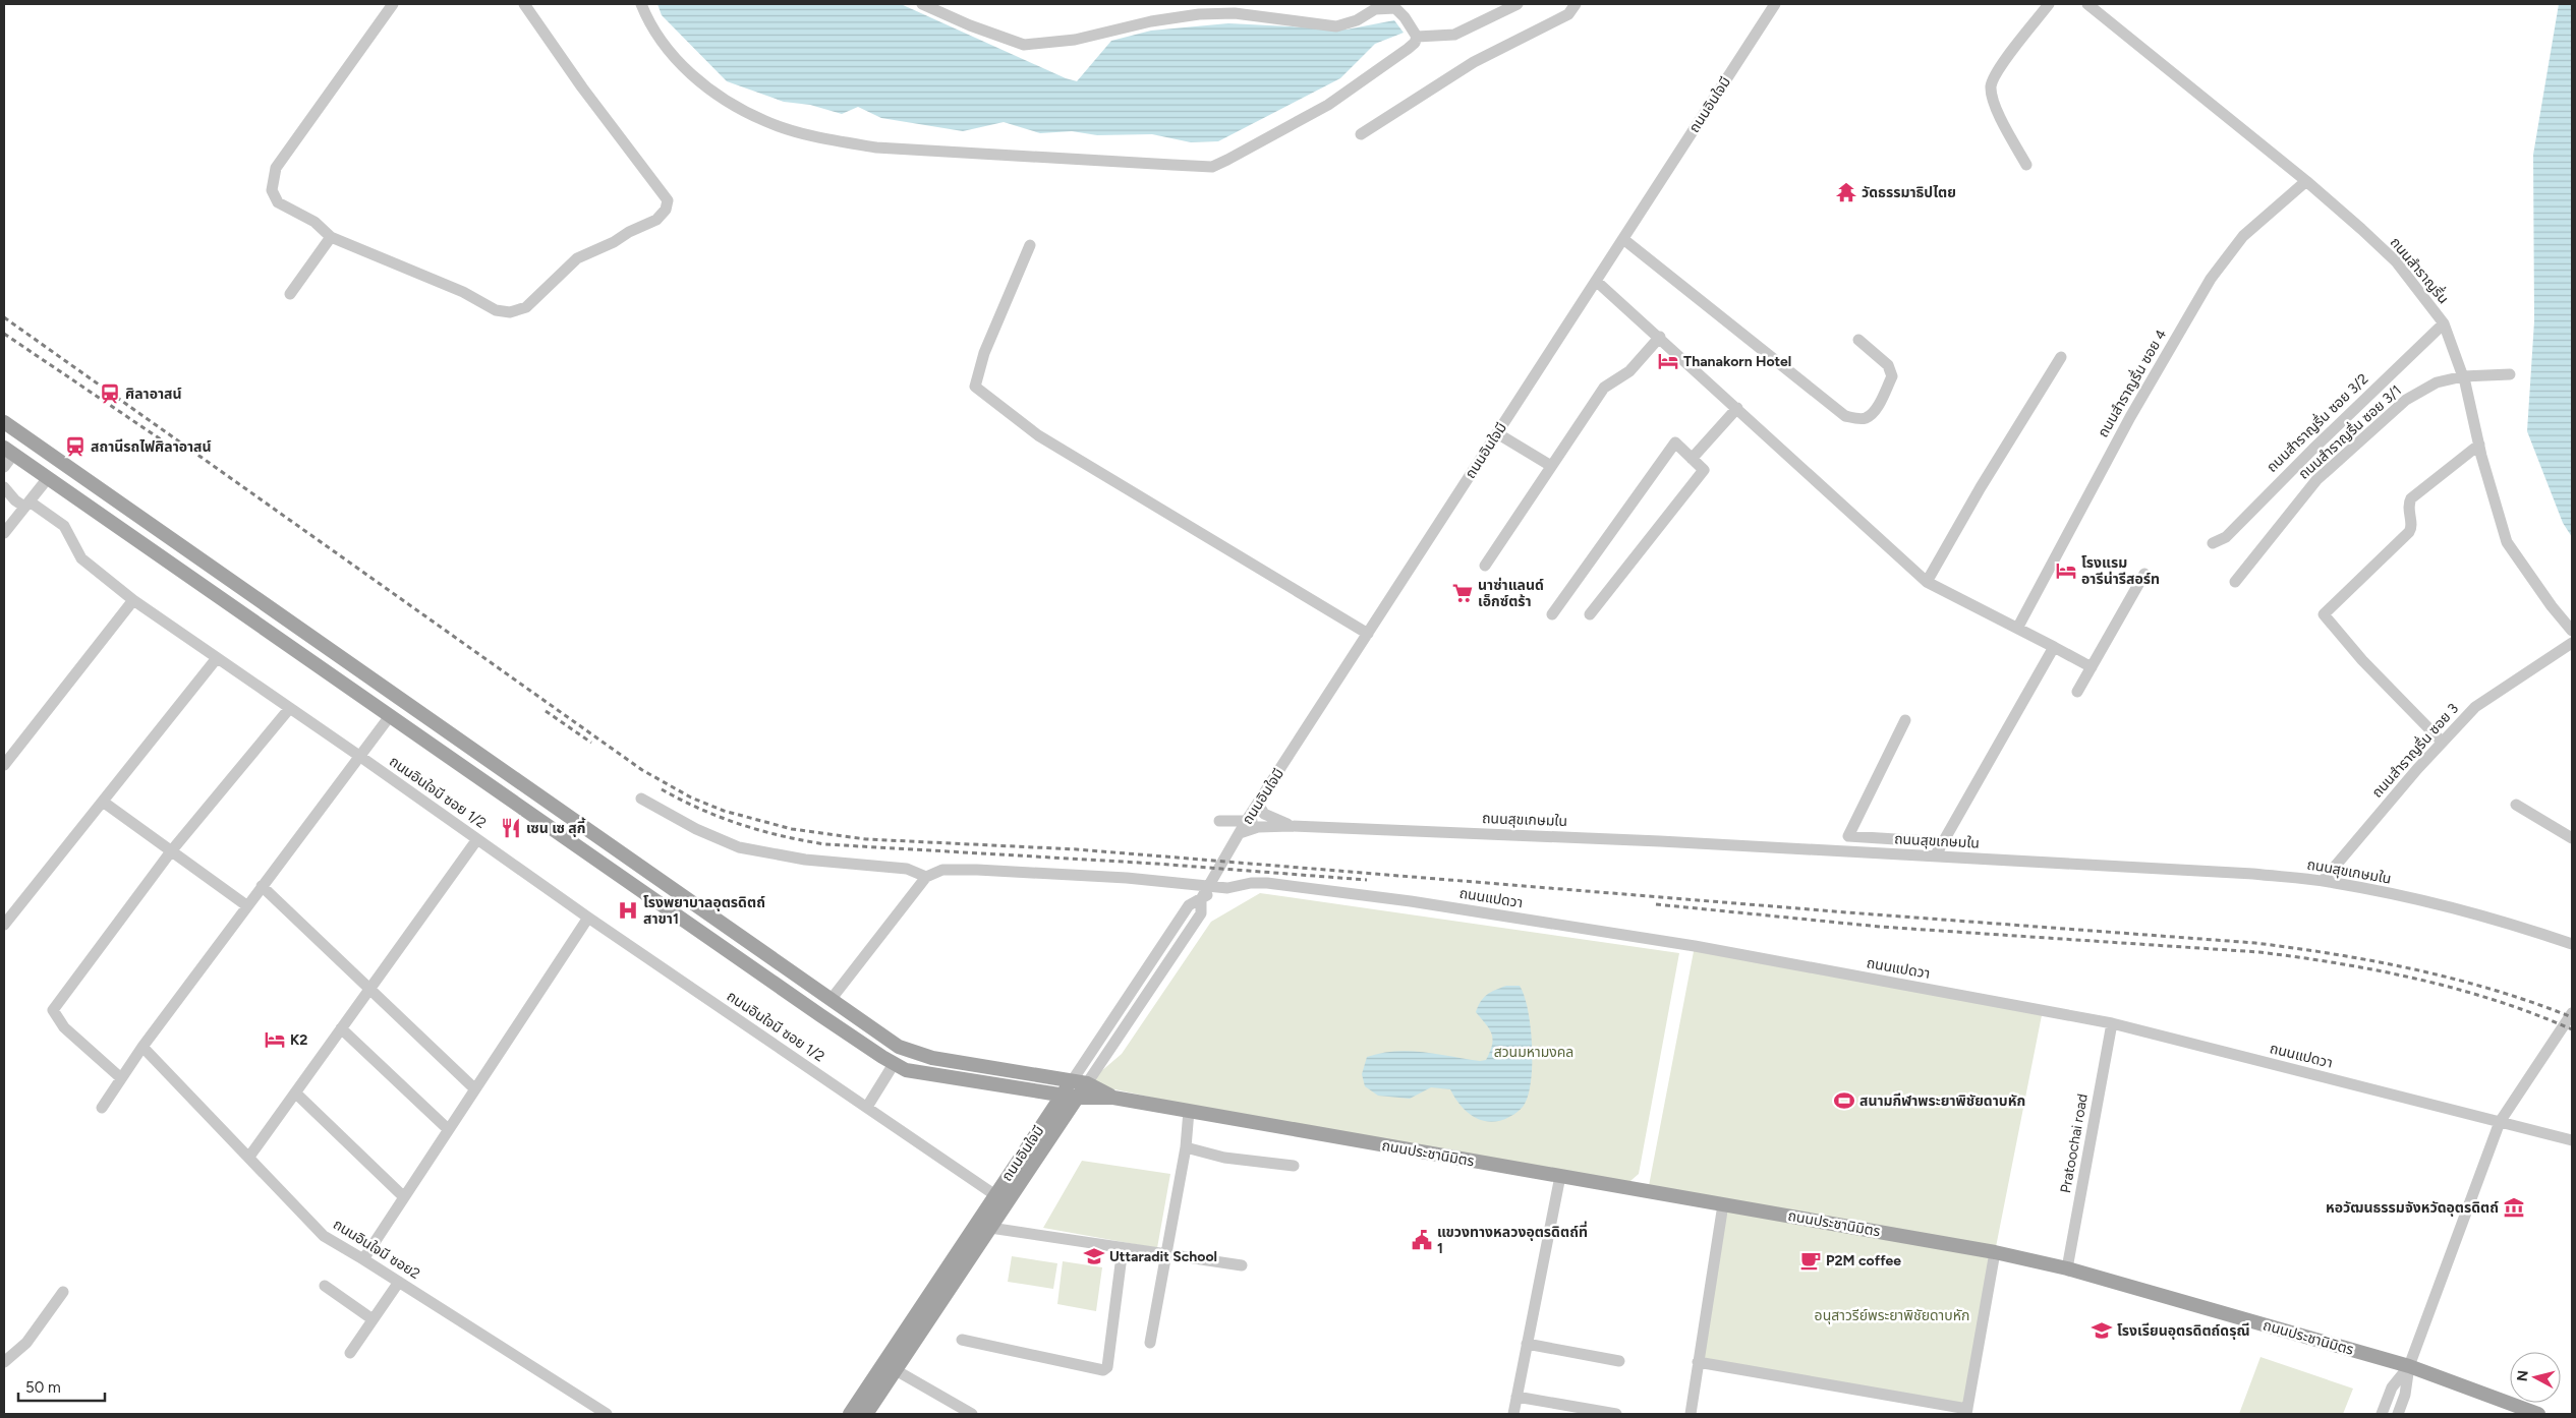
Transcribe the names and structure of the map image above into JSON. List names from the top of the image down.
{
  "streets": {
    "main road": ["ถนนอินใจมี", "ถนนประชานิมิตร"],
    "street": [
      "ถนนสำราญรื่น",
      "ถนนสำราญรื่น ซอย 4",
      "ถนนสำราญรื่น ซอย 3/2",
      "ถนนสำราญรื่น ซอย 3/1",
      "ถนนสำราญรื่น ซอย 3",
      "ถนนอินใจมี ซอย 1/2",
      "ถนนสุขเกษมใน",
      "ถนนแปดวา",
      "Pratoochai road",
      "ถนนอินใจมี ซอย2"
    ]
  },
  "crossings": [
    ["ถนนอินใจมี", "ถนนอินใจมี ซอย 1/2"],
    ["ถนนอินใจมี", "ถนนสุขเกษมใน"],
    ["ถนนอินใจมี", "ถนนแปดวา"],
    ["ถนนอินใจมี", "ถนนประชานิมิตร"],
    ["ถนนสำราญรื่น", "ถนนสำราญรื่น ซอย 4"],
    ["ถนนสำราญรื่น", "ถนนสำราญรื่น ซอย 3/2"],
    ["ถนนสำราญรื่น", "ถนนสำราญรื่น ซอย 3/1"],
    ["ถนนสำราญรื่น ซอย 3", "ถนนสุขเกษมใน"],
    ["ถนนแปดวา", "Pratoochai road"],
    ["Pratoochai road", "ถนนประชานิมิตร"]
  ],
  "parks": ["สวนมหามงคล", "อนุสาวรีย์พระยาพิชัยดาบหัก"],
  "places": {
    "temple": ["วัดธรรมาธิปไตย"],
    "hotel": ["Thanakorn Hotel", "โรงแรม อารีน่ารีสอร์ท", "K2"],
    "station": ["ศิลาอาสน์", "สถานีรถไฟศิลาอาสน์"],
    "supermarket": ["นาซ่าแลนด์ เอ็กซ์ตร้า"],
    "restaurant": ["เซน เซ สุกี้"],
    "hospital": ["โรงพยาบาลอุตรดิตถ์ สาขา1"],
    "sports": ["สนามกีฬาพระยาพิชัยดาบหัก"],
    "museum": ["หอวัฒนธรรมจังหวัดอุตรดิตถ์"],
    "public building": ["แขวงทางหลวงอุตรดิตถ์ที่ 1"],
    "school or university": ["Uttaradit School", "โรงเรียนอุตรดิตถ์ดรุณี"],
    "cafe": ["P2M coffee"]
  },
  "scale_bar": "50 m",
  "north": "left"
}
